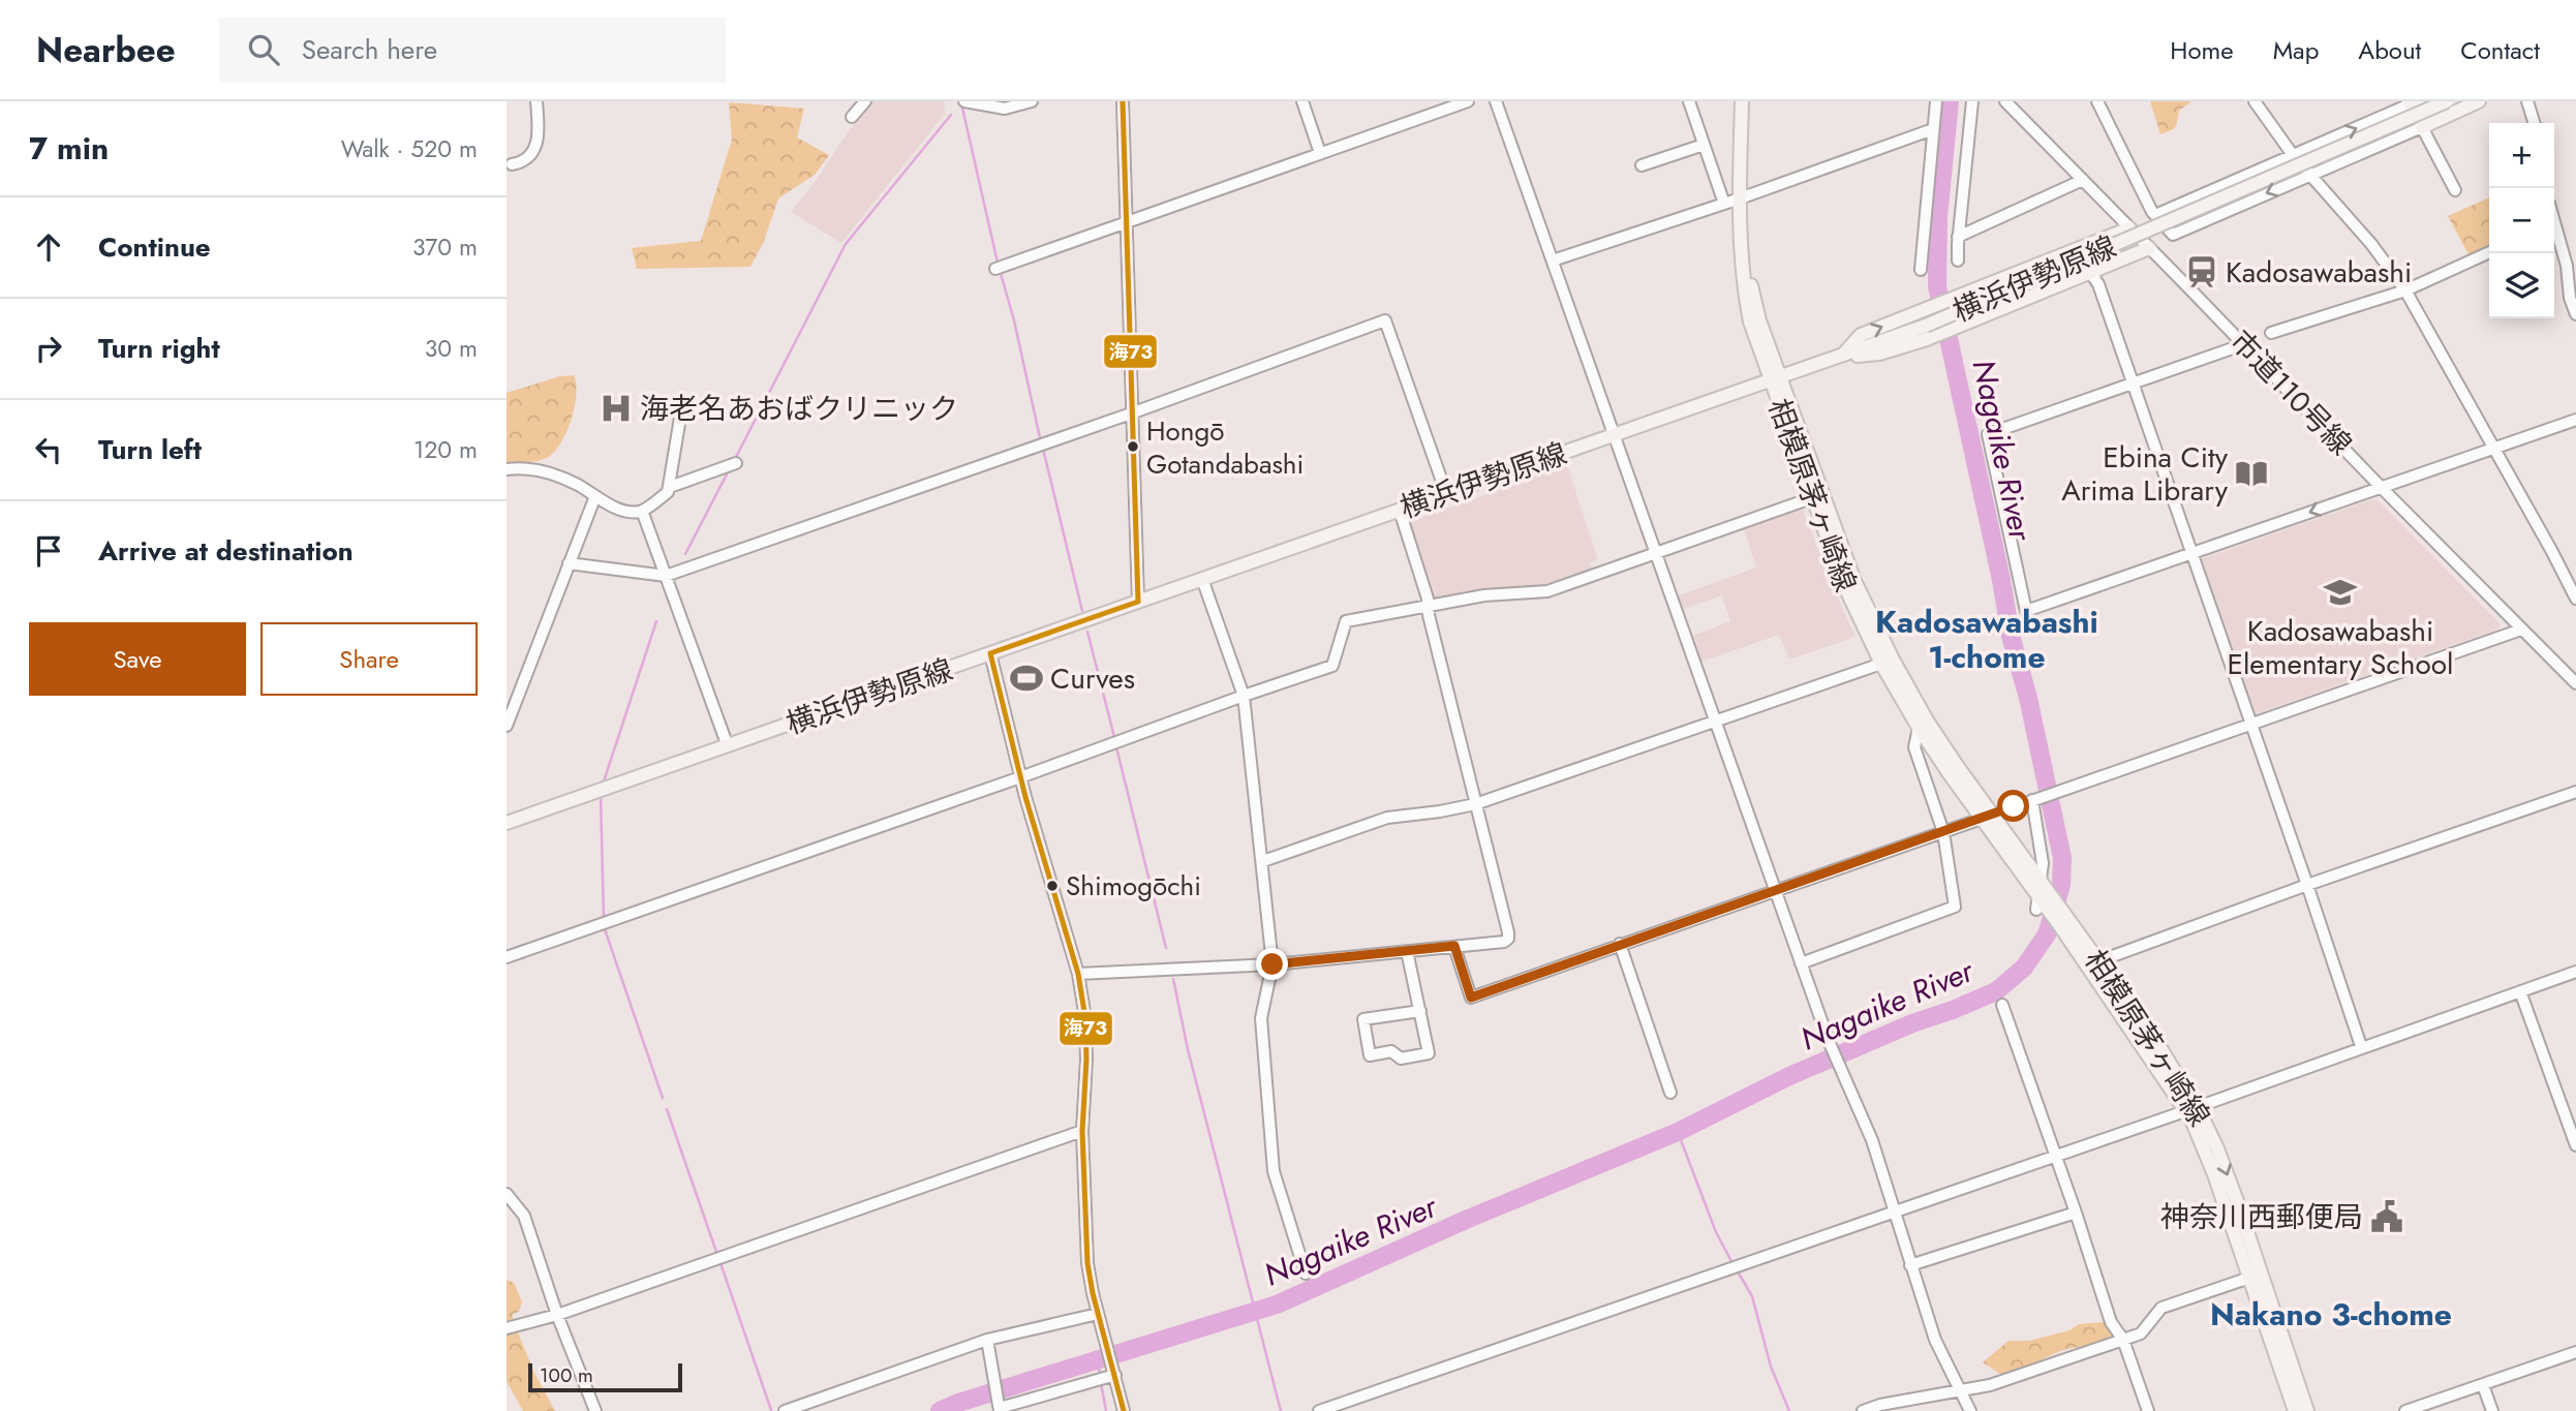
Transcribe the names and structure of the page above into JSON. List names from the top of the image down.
{
  "streets": {
    "main road": ["横浜伊勢原線", "相模原茅ヶ崎線"],
    "street": ["市道110号線"]
  },
  "crossings": [
    ["横浜伊勢原線", "相模原茅ヶ崎線"]
  ],
  "districts": ["Kadosawabashi 1-chome", "Nakano 3-chome"],
  "water": ["Nagaike River"],
  "places": {
    "station": ["Kadosawabashi"],
    "hospital": ["海老名あおばクリニック"],
    "other": ["Hongō Gotandabashi", "Shimogōchi"],
    "library": ["Ebina City Arima Library"],
    "school or university": ["Kadosawabashi Elementary School"],
    "sports": ["Curves"],
    "public building": ["神奈川西郵便局"]
  },
  "lines": ["transit line 海73"],
  "scale_bar": "100 m",
  "page": {
    "header": "Nearbee",
    "search": "Search here",
    "nav": [
      "Home",
      "Map",
      "About",
      "Contact"
    ],
    "heading": ["7 min", "Walk · 520 m"],
    "map_buttons": ["+", "−"],
    "list": [
      ["Continue", "370 m"],
      ["Turn right", "30 m"],
      ["Turn left", "120 m"],
      "Arrive at destination"
    ],
    "buttons": ["Save", "Share"],
    "scale": "100 m"
  }
}
